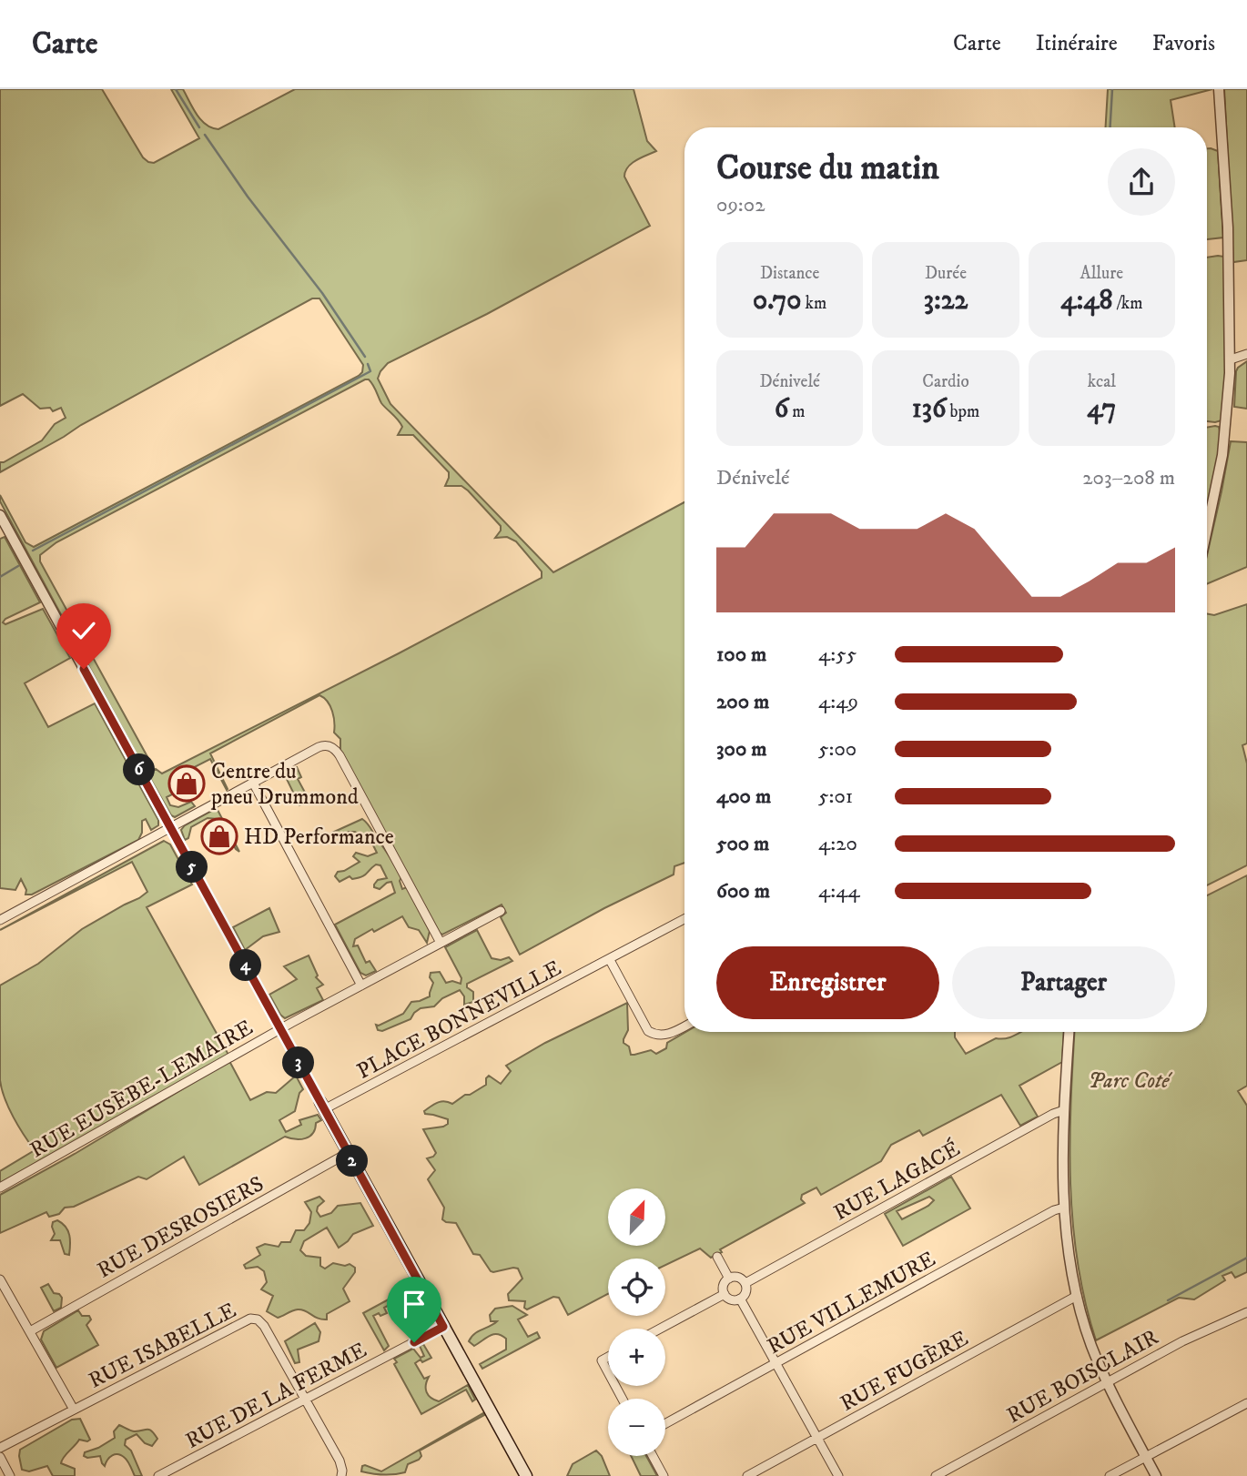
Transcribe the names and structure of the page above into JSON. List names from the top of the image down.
{
  "streets": {
    "street": [
      "PLACE BONNEVILLE",
      "RUE EUSÈBE-LEMAIRE",
      "RUE LAGACÉ",
      "RUE DESROSIERS",
      "RUE VILLEMURE",
      "RUE ISABELLE",
      "RUE FUGÈRE",
      "RUE BOISCLAIR",
      "RUE DE LA FERME"
    ]
  },
  "crossings": [
    ["RUE ISABELLE", "RUE DE LA FERME"]
  ],
  "parks": ["Parc Coté"],
  "places": {
    "shop": ["Centre du pneu Drummond", "HD Performance"]
  },
  "north": "top right",
  "page": {
    "header": "Carte",
    "nav": ["Carte", "Itinéraire", "Favoris"],
    "heading": ["Course du matin", "09:02"],
    "stats": [
      ["Distance", "0.70 km"],
      ["Durée", "3:22"],
      ["Allure", "4:48 /km"],
      ["Dénivelé", "6 m"],
      ["Cardio", "136 bpm"],
      ["kcal", "47"]
    ],
    "chart": ["Dénivelé", "203–208 m"],
    "list": [
      {
        "name": "100 m",
        "note": "4:55"
      },
      {
        "name": "200 m",
        "note": "4:49"
      },
      {
        "name": "300 m",
        "note": "5:00"
      },
      {
        "name": "400 m",
        "note": "5:01"
      },
      {
        "name": "500 m",
        "note": "4:20"
      },
      {
        "name": "600 m",
        "note": "4:44"
      }
    ],
    "pins": [
      "6",
      "5",
      "4",
      "3",
      "2"
    ],
    "buttons": ["Enregistrer", "Partager"],
    "map_buttons": ["+", "−"]
  }
}
